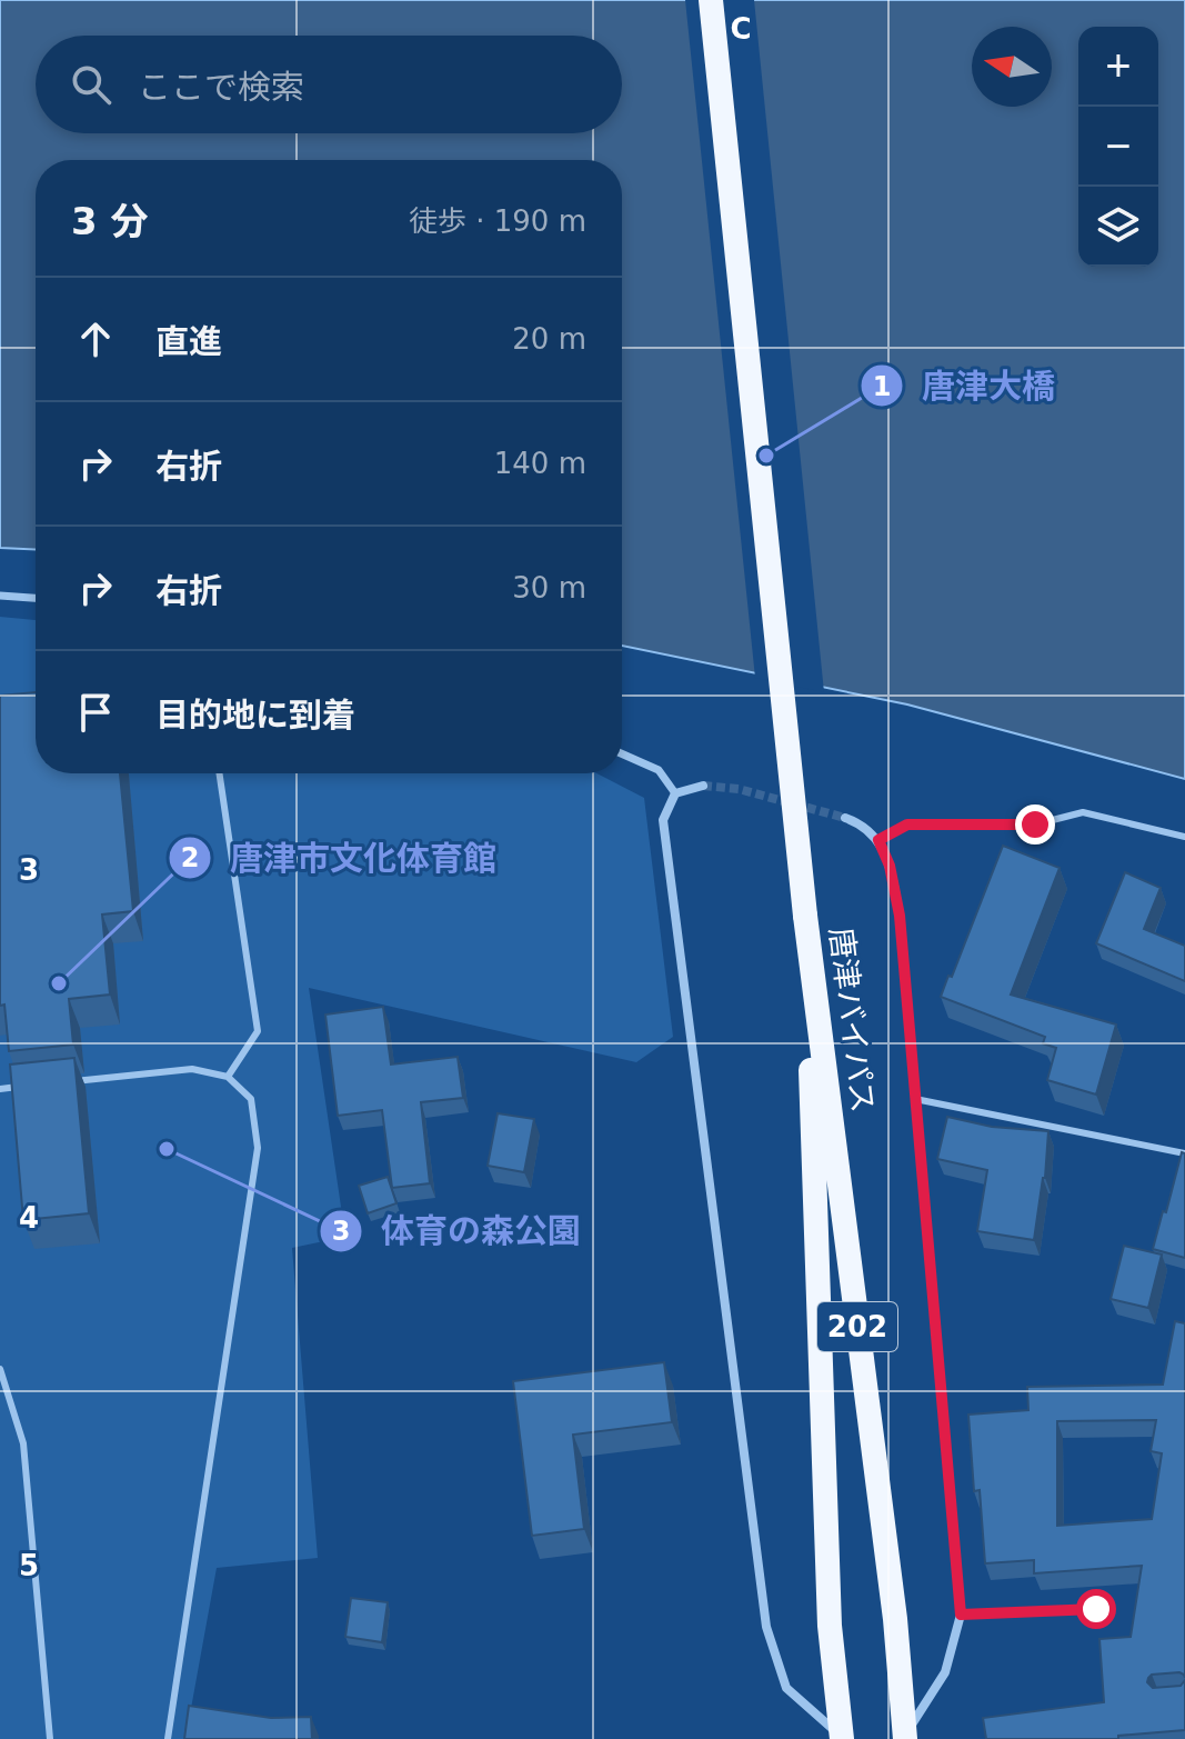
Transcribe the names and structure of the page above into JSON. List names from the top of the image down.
{
  "streets": {
    "highway": ["唐津バイパス", "202"]
  },
  "crossings": [
    ["唐津バイパス", "202"]
  ],
  "places": ["唐津大橋", "唐津市文化体育館", "体育の森公園"],
  "north": "left",
  "page": {
    "map_buttons": ["+", "−"],
    "search": "ここで検索",
    "heading": ["3 分", "徒歩 · 190 m"],
    "list": [
      ["直進", "20 m"],
      ["右折", "140 m"],
      ["右折", "30 m"],
      "目的地に到着"
    ]
  },
  "grid": {
    "columns": ["C"],
    "rows": ["3", "4", "5"]
  }
}
